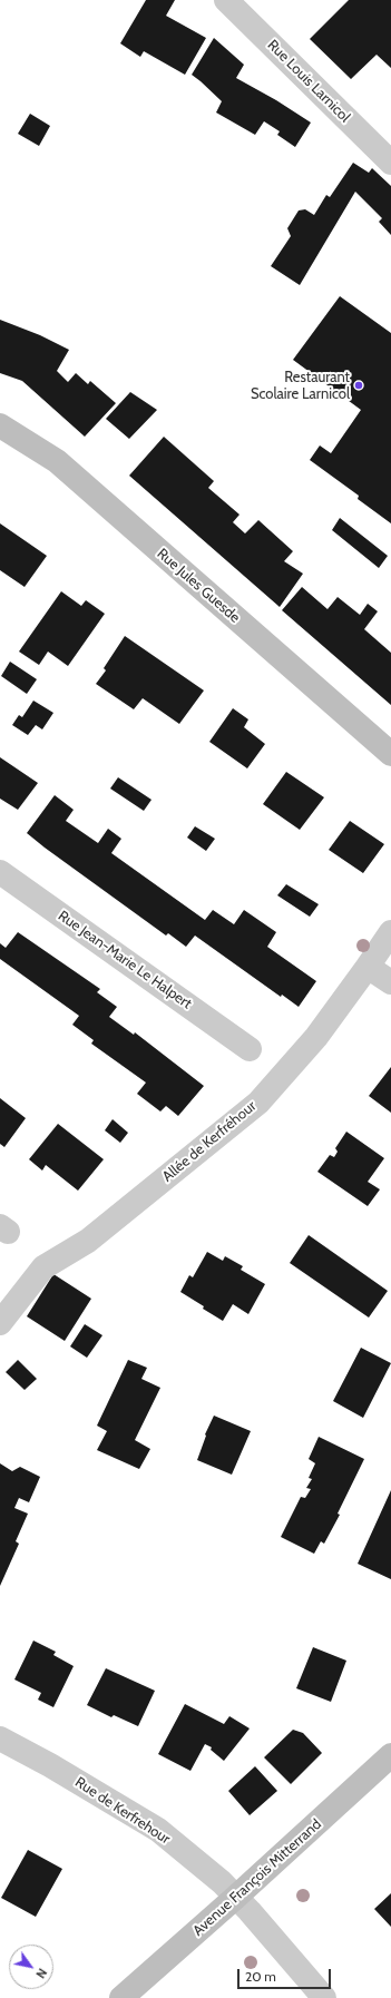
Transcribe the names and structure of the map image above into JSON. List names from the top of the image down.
{
  "streets": {
    "street": [
      "Rue Louis Larnicol",
      "Rue Jules Guesde",
      "Rue Jean-Marie Le Halpert",
      "Allée de Kerfréhour",
      "Rue de Kerfrehour",
      "Avenue François Mitterrand"
    ]
  },
  "crossings": [
    ["Rue de Kerfrehour", "Avenue François Mitterrand"]
  ],
  "places": ["Restaurant Scolaire Larnicol"],
  "scale_bar": "20 m",
  "north": "bottom right"
}
